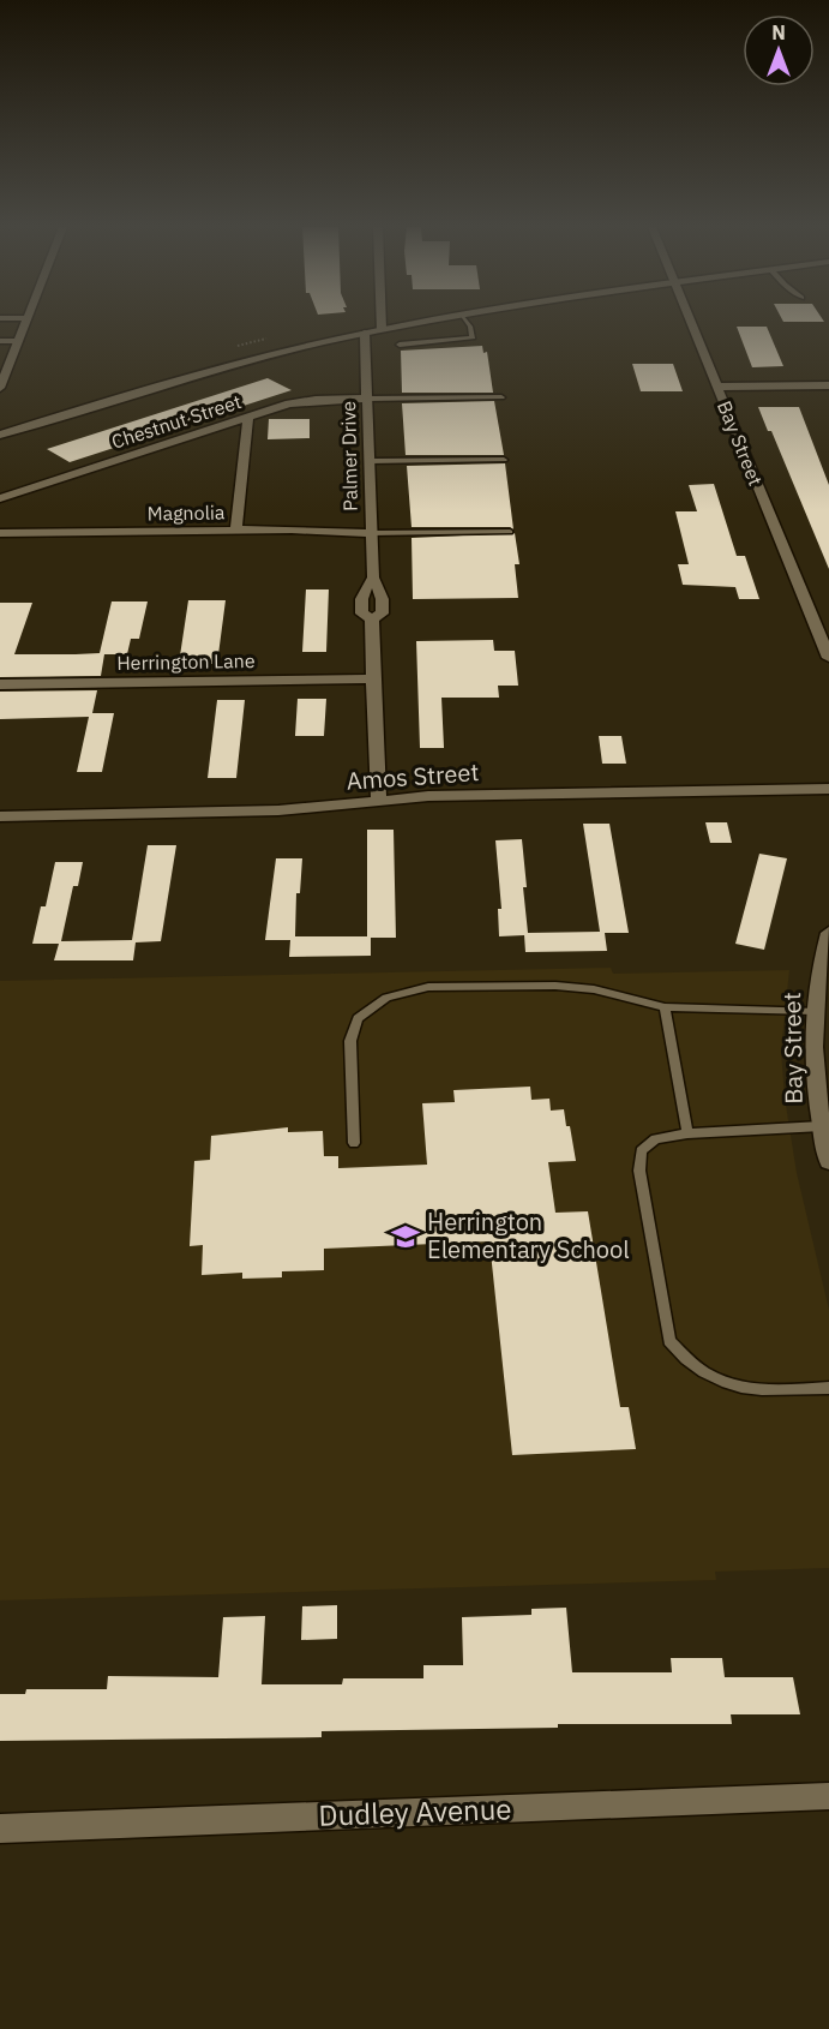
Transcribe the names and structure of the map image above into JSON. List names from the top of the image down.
{
  "streets": {
    "street": [
      "Chestnut Street",
      "Bay Street",
      "Palmer Drive",
      "Magnolia",
      "Herrington Lane",
      "Amos Street",
      "Dudley Avenue"
    ]
  },
  "crossings": [
    ["Chestnut Street", "Palmer Drive"],
    ["Palmer Drive", "Magnolia"],
    ["Palmer Drive", "Herrington Lane"],
    ["Palmer Drive", "Amos Street"]
  ],
  "places": {
    "school or university": ["Herrington Elementary School"]
  },
  "north": "top"
}
